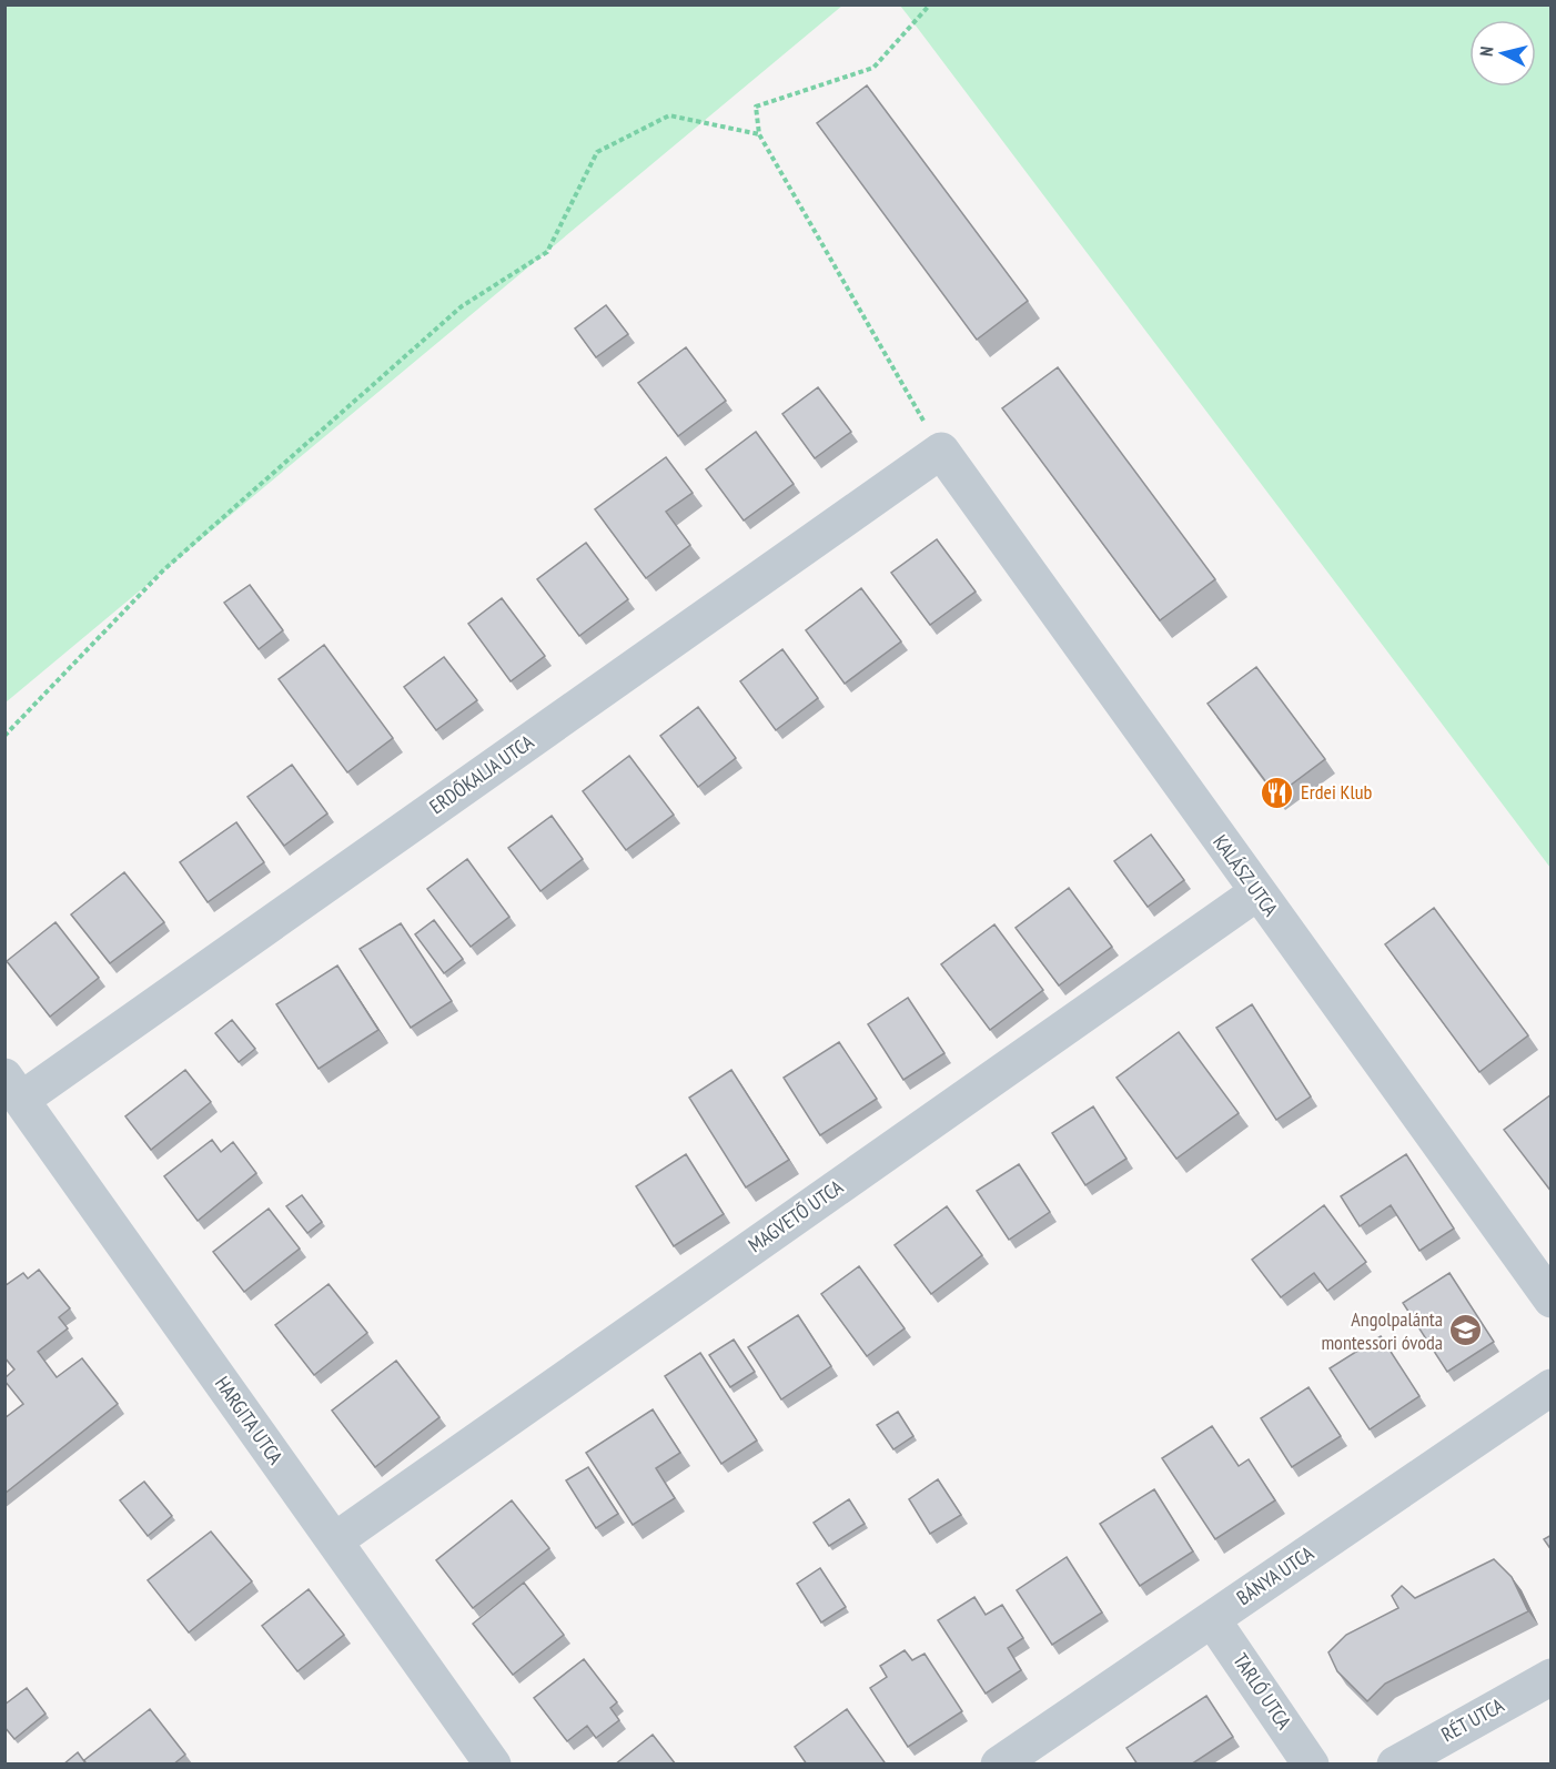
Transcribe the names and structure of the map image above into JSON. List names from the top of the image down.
{
  "streets": {
    "street": [
      "ERDŐKALJA UTCA",
      "KALÁSZ UTCA",
      "MAGVETŐ UTCA",
      "HARGITA UTCA",
      "BÁNYA UTCA",
      "TARLÓ UTCA",
      "RÉT UTCA"
    ]
  },
  "crossings": [
    ["ERDŐKALJA UTCA", "KALÁSZ UTCA"],
    ["ERDŐKALJA UTCA", "HARGITA UTCA"],
    ["KALÁSZ UTCA", "MAGVETŐ UTCA"],
    ["MAGVETŐ UTCA", "HARGITA UTCA"],
    ["BÁNYA UTCA", "TARLÓ UTCA"]
  ],
  "places": {
    "restaurant": ["Erdei Klub"],
    "school or university": ["Angolpalánta montessori óvoda"]
  },
  "north": "left"
}
